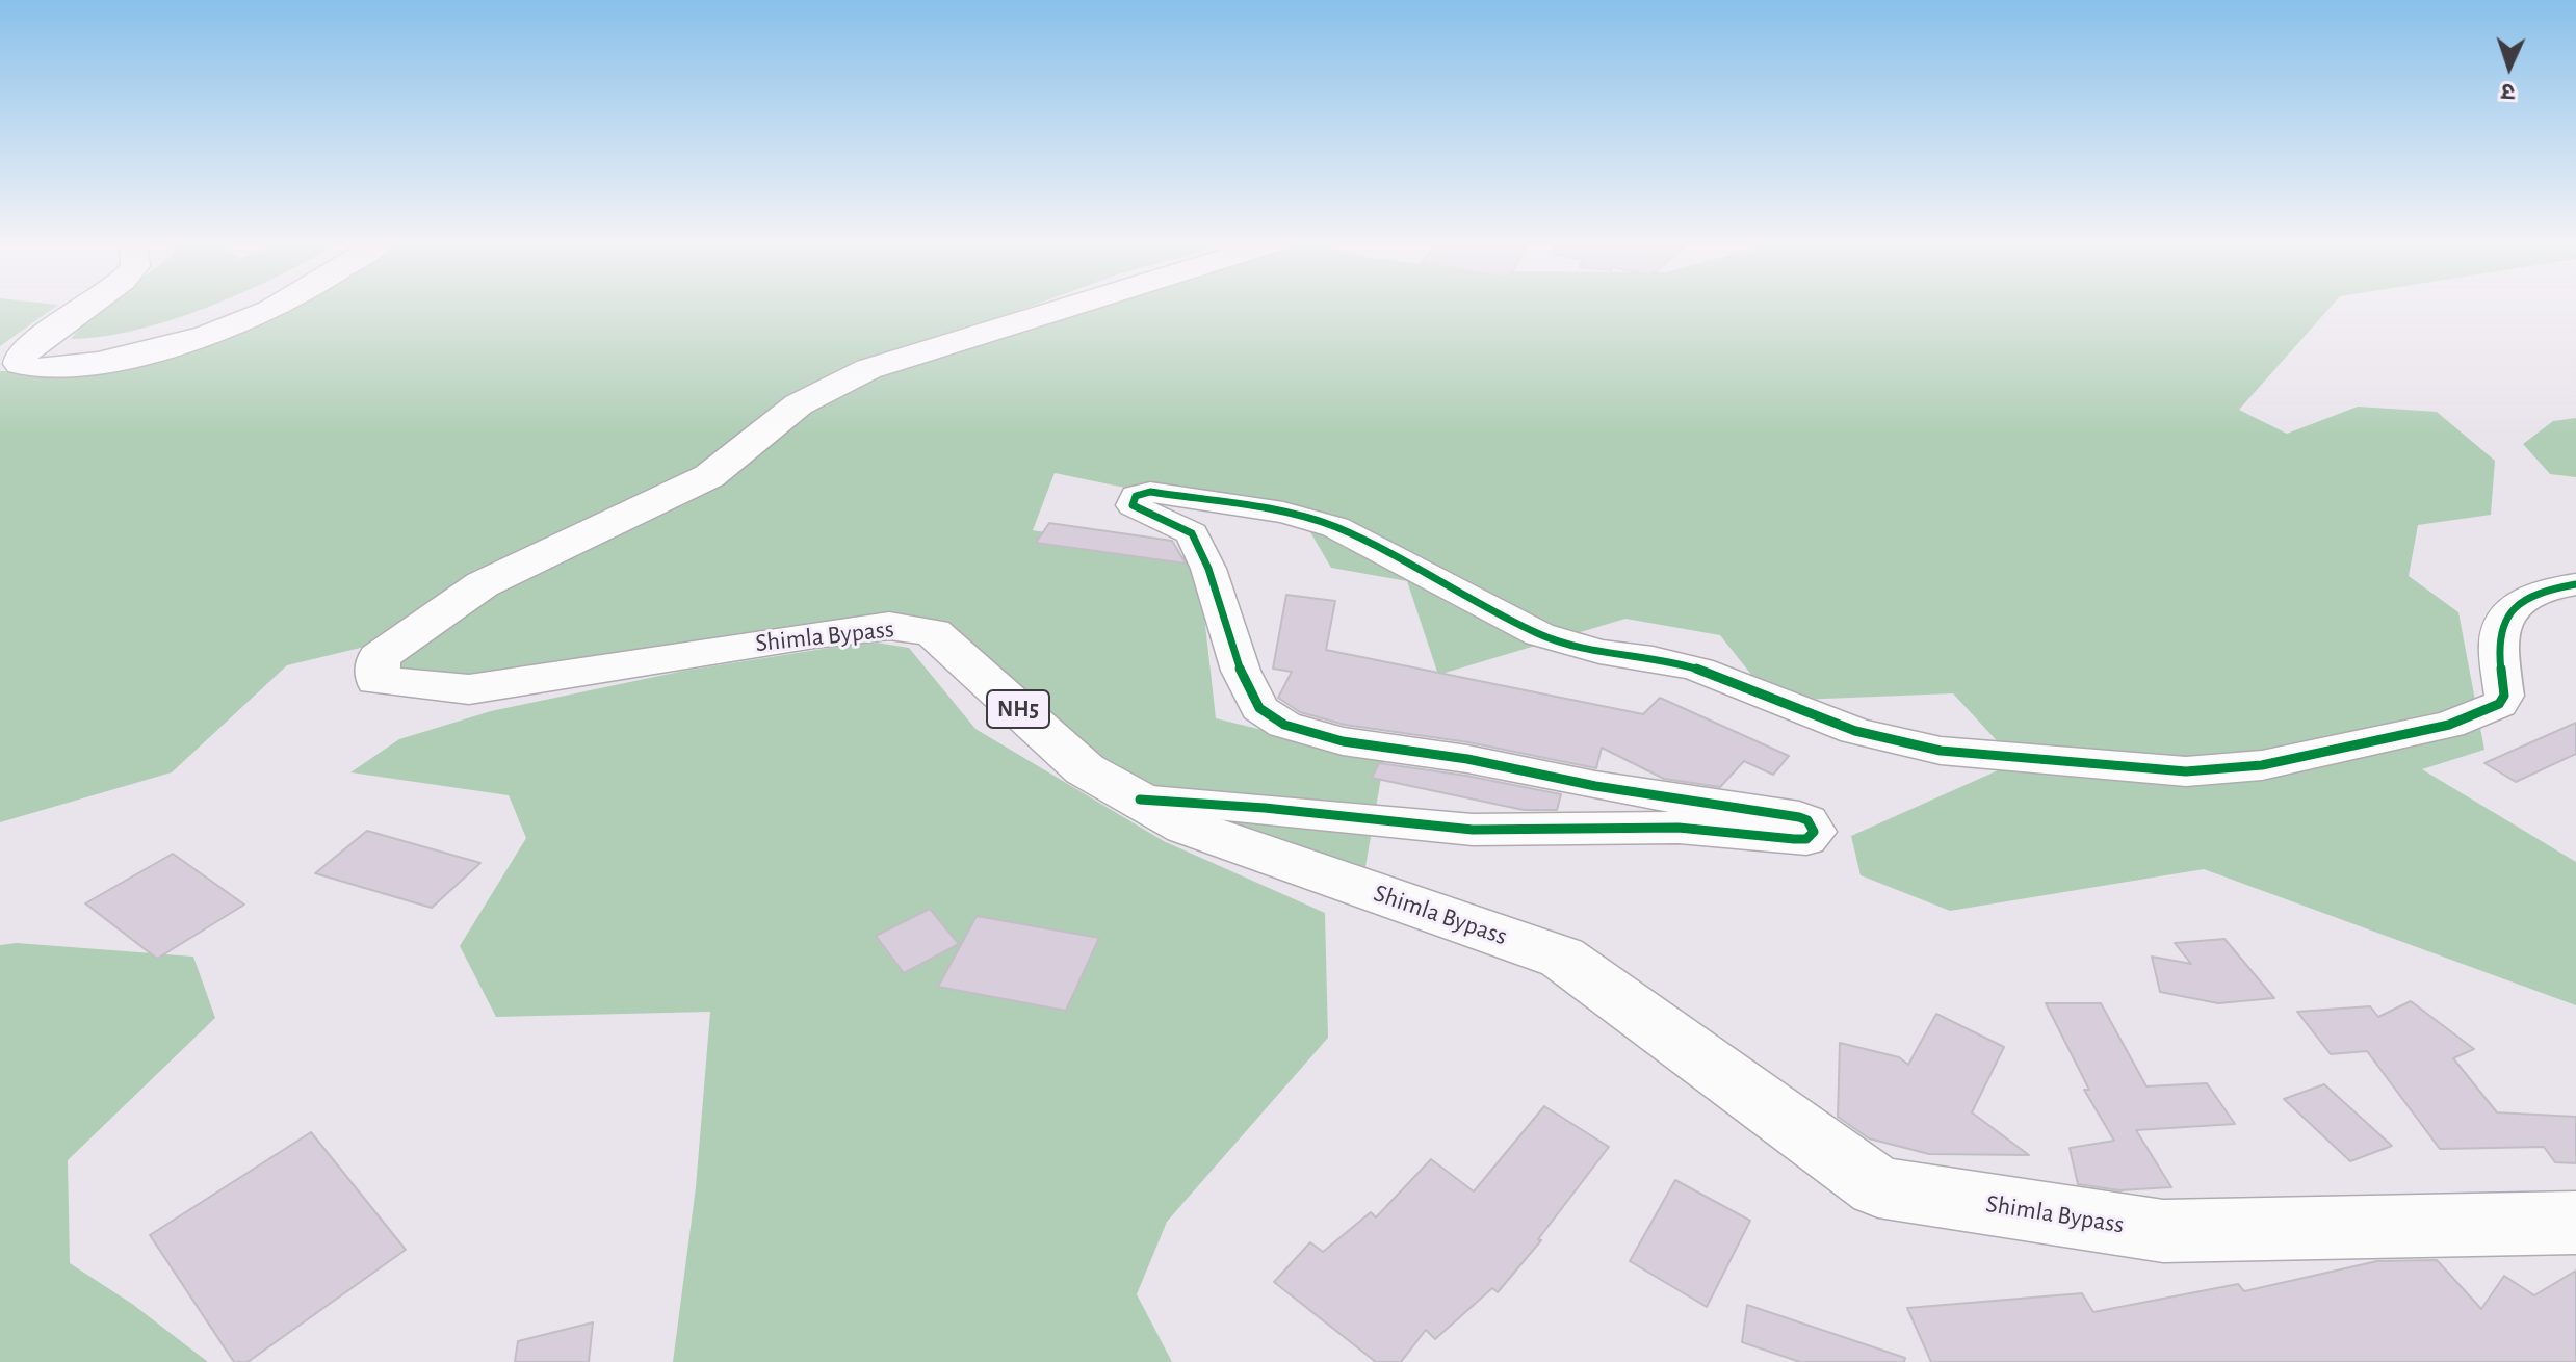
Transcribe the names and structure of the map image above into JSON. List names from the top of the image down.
{
  "streets": {
    "highway": ["Shimla Bypass", "NH5"]
  },
  "north": "bottom"
}
